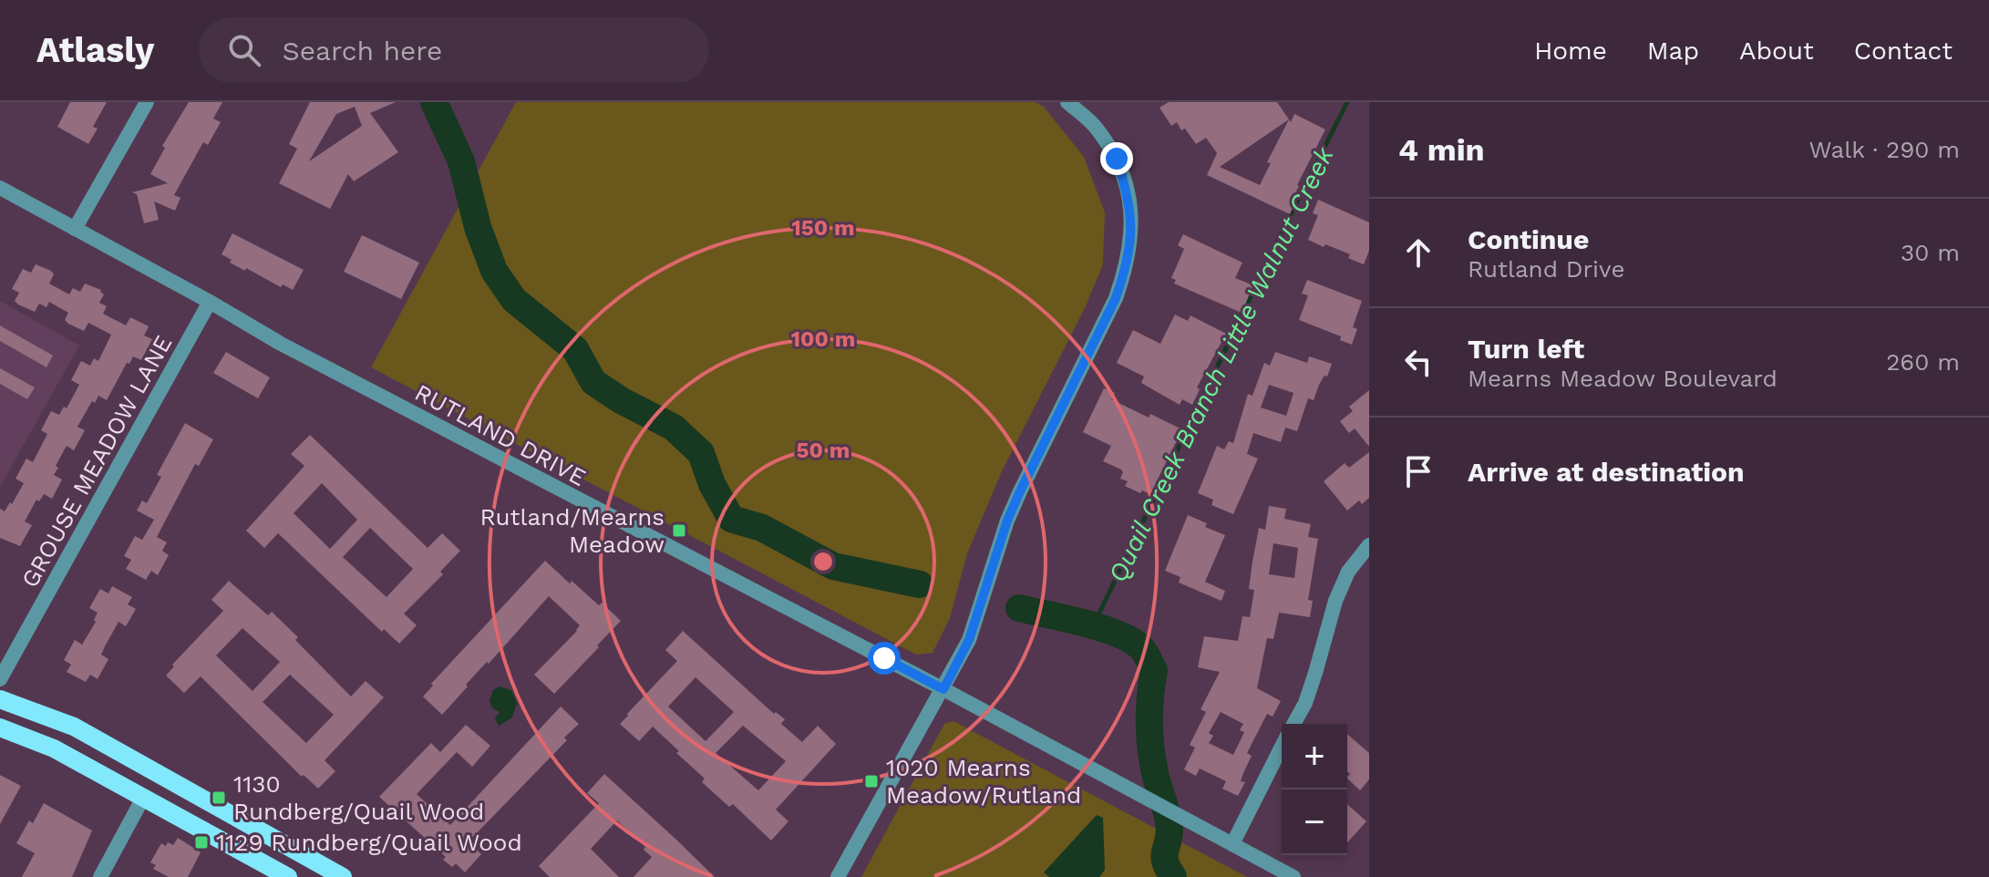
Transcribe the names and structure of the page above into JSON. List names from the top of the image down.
{
  "streets": {
    "street": ["RUTLAND DRIVE", "GROUSE MEADOW LANE"]
  },
  "crossings": [
    ["RUTLAND DRIVE", "GROUSE MEADOW LANE"]
  ],
  "water": ["Quail Creek Branch Little Walnut Creek"],
  "places": {
    "transit": [
      "Rutland/Mearns Meadow",
      "1020 Mearns Meadow/Rutland",
      "1130 Rundberg/Quail Wood",
      "1129 Rundberg/Quail Wood"
    ]
  },
  "page": {
    "header": "Atlasly",
    "search": "Search here",
    "nav": [
      "Home",
      "Map",
      "About",
      "Contact"
    ],
    "heading": ["4 min", "Walk · 290 m"],
    "list": [
      ["Continue", "Rutland Drive", "30 m"],
      ["Turn left", "Mearns Meadow Boulevard", "260 m"],
      "Arrive at destination"
    ],
    "map_buttons": ["+", "−"]
  },
  "rings": ["150 m", "100 m", "50 m"]
}
